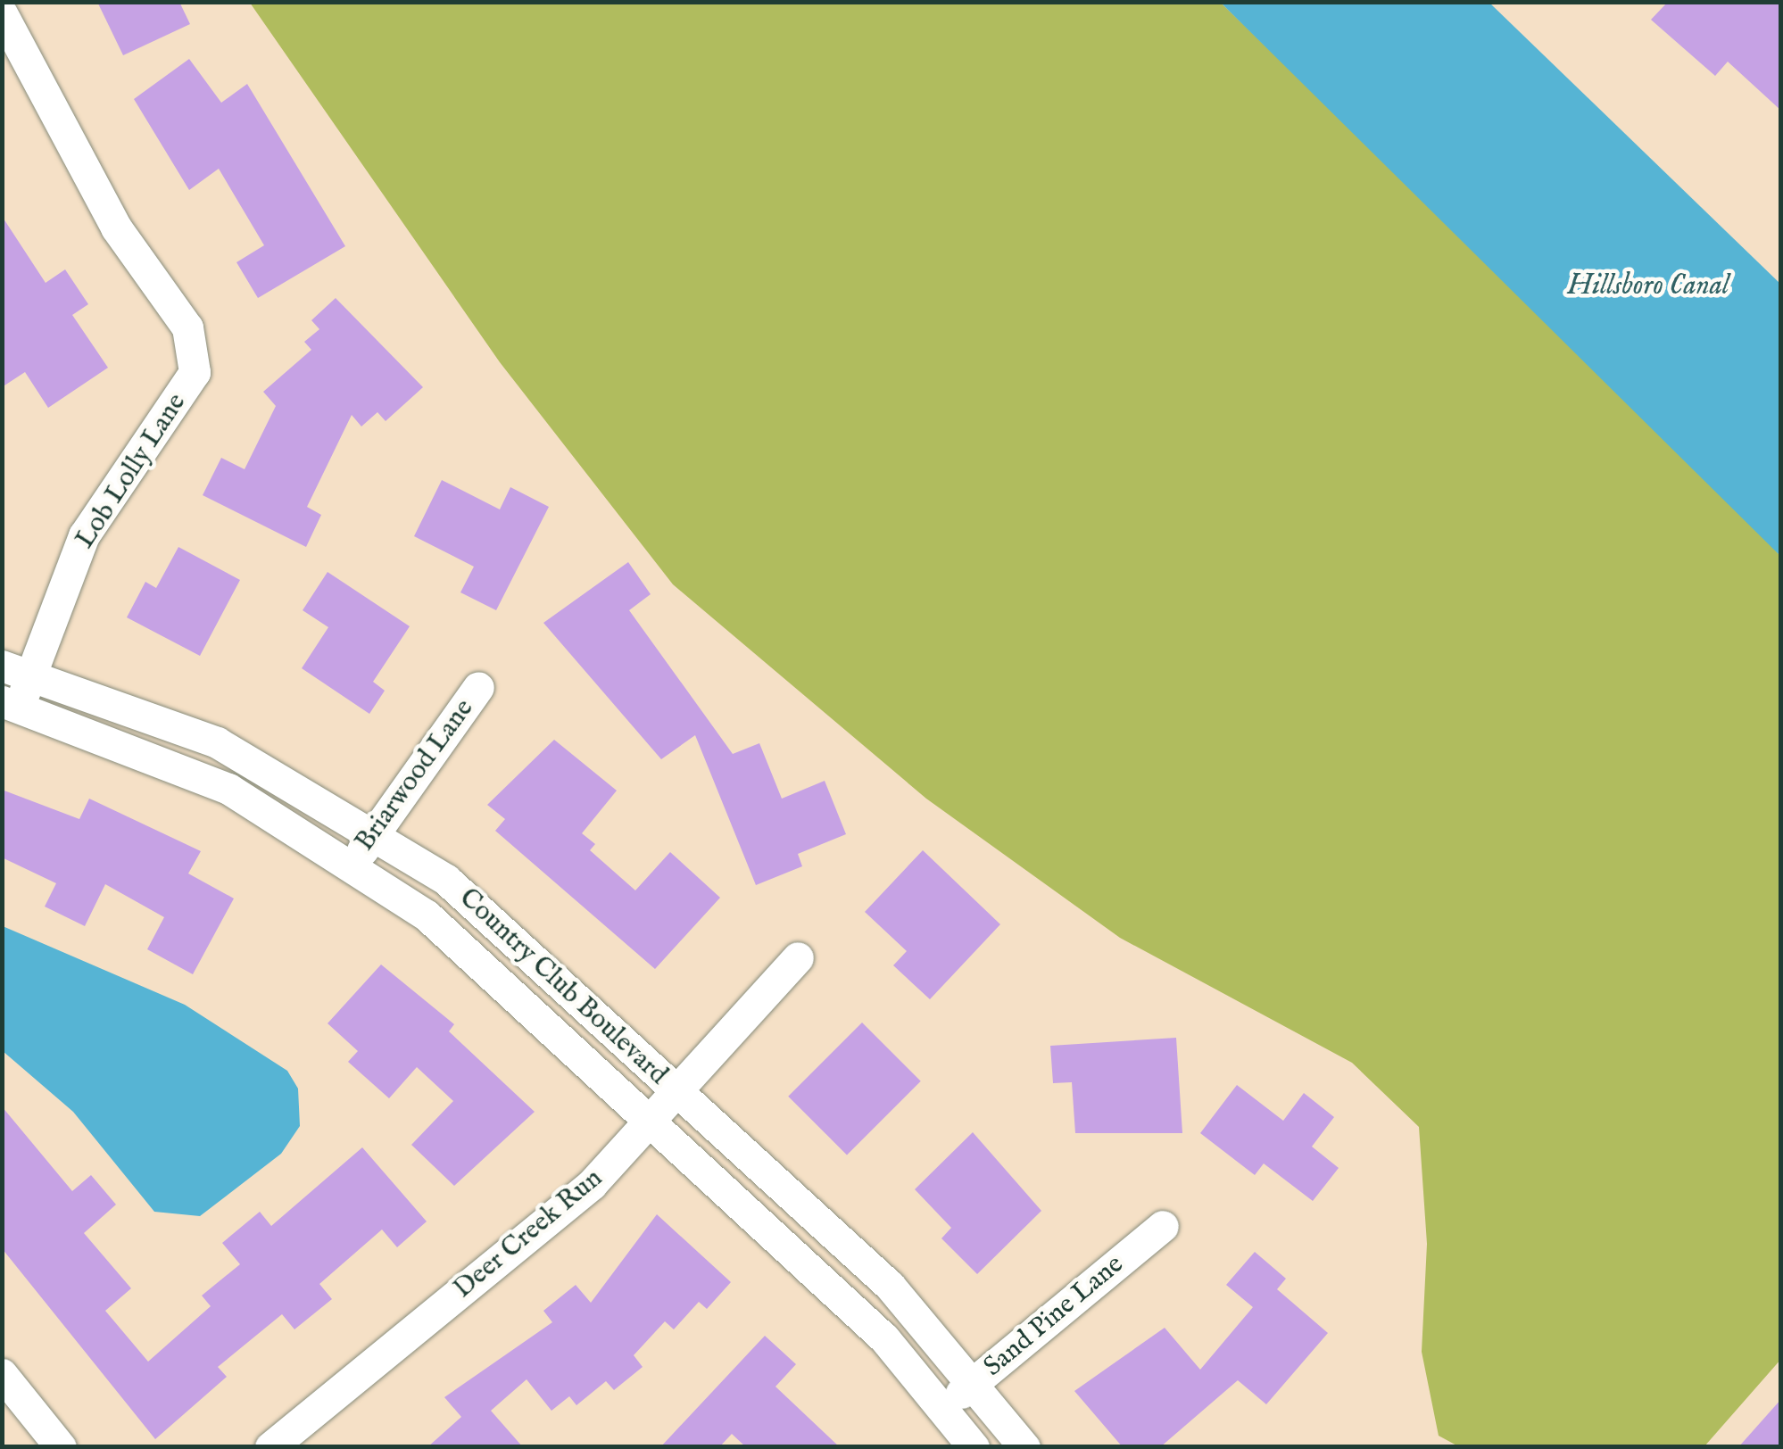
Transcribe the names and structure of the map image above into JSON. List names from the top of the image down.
{
  "streets": {
    "street": [
      "Lob Lolly Lane",
      "Briarwood Lane",
      "Country Club Boulevard",
      "Deer Creek Run",
      "Sand Pine Lane"
    ]
  },
  "crossings": [
    ["Lob Lolly Lane", "Country Club Boulevard"],
    ["Briarwood Lane", "Country Club Boulevard"],
    ["Country Club Boulevard", "Deer Creek Run"],
    ["Country Club Boulevard", "Sand Pine Lane"]
  ],
  "water": ["Hillsboro Canal"]
}
